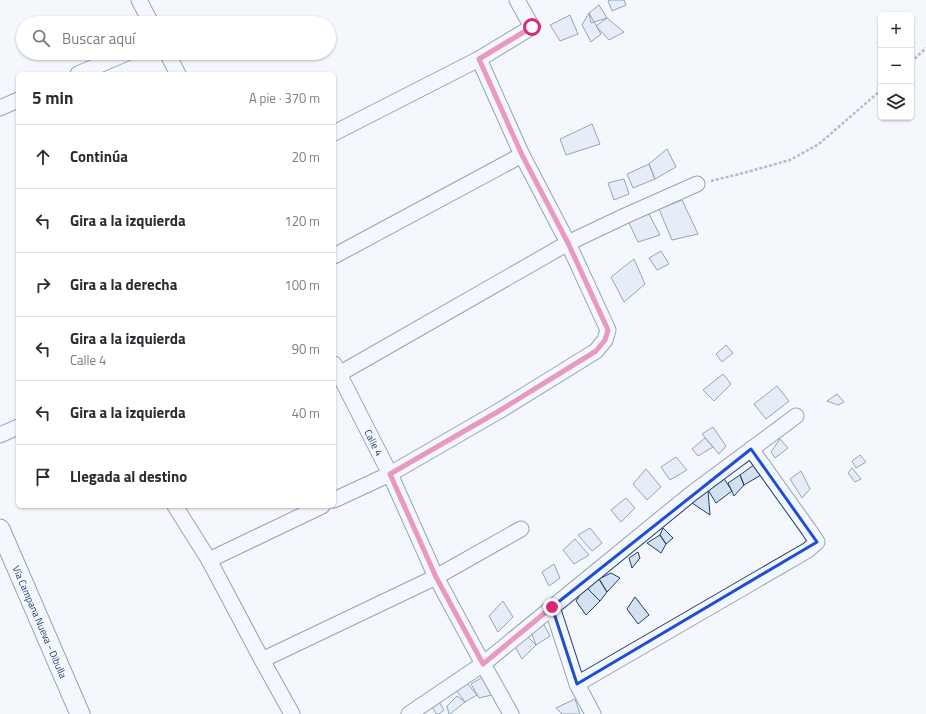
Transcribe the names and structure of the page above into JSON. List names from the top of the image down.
{
  "streets": {
    "street": ["Calle 4", "Vía Campana Nueva - Dibulla"]
  },
  "page": {
    "map_buttons": ["+", "−"],
    "search": "Buscar aquí",
    "heading": ["5 min", "A pie · 370 m"],
    "list": [
      ["Continúa", "20 m"],
      ["Gira a la izquierda", "120 m"],
      ["Gira a la derecha", "100 m"],
      ["Gira a la izquierda", "Calle 4", "90 m"],
      ["Gira a la izquierda", "40 m"],
      "Llegada al destino"
    ]
  }
}
